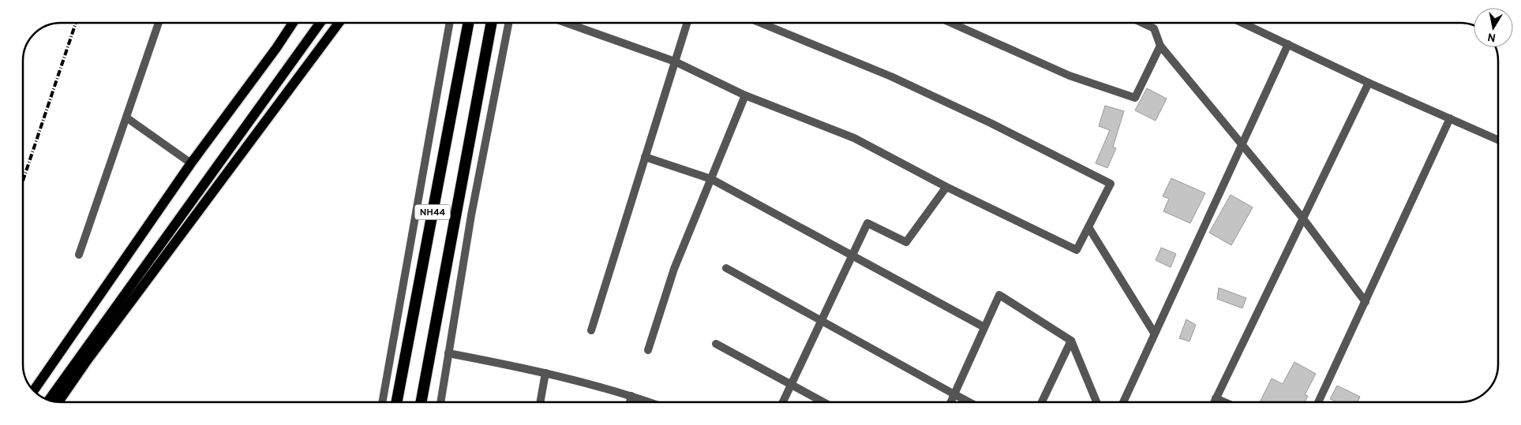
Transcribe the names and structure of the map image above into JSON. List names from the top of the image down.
{
  "streets": {
    "highway": ["NH44"]
  },
  "north": "bottom"
}
